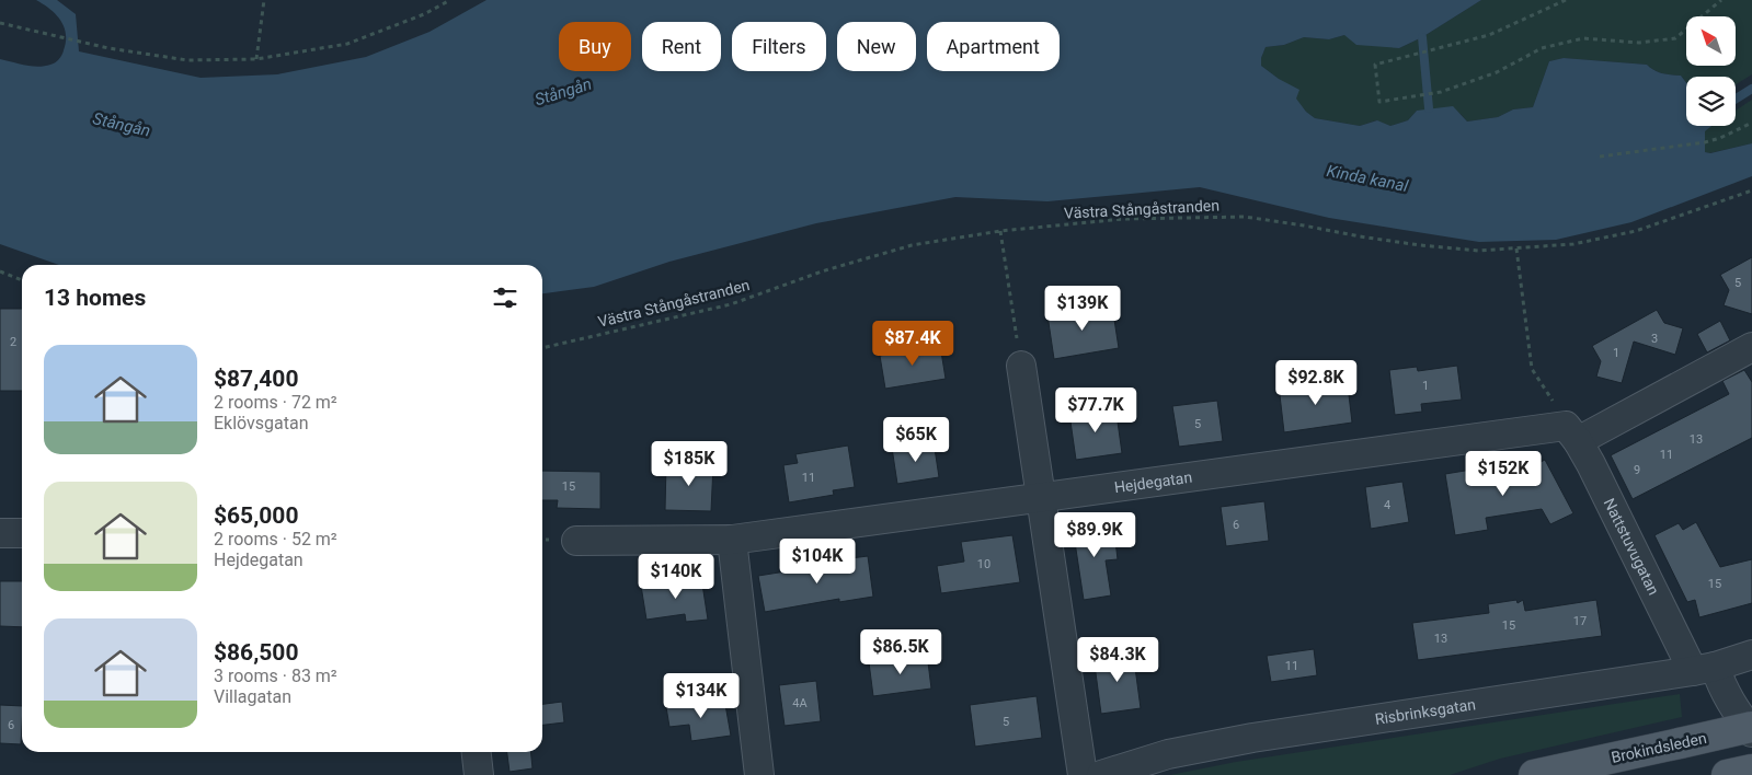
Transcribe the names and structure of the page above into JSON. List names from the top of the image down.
{
  "streets": {
    "main road": ["Brokindsleden"],
    "street": ["Hejdegatan", "Nattstuvugatan", "Risbrinksgatan"],
    "path": ["Västra Stångåstranden"]
  },
  "crossings": [
    ["Hejdegatan", "Nattstuvugatan"],
    ["Nattstuvugatan", "Risbrinksgatan"]
  ],
  "water": ["Stångån", "Kinda kanal"],
  "house_numbers": [
    "5",
    "3",
    "2",
    "1",
    "1",
    "5",
    "13",
    "11",
    "9",
    "11",
    "15",
    "4",
    "6",
    "10",
    "15",
    "17",
    "15",
    "13",
    "11",
    "4A",
    "5",
    "6"
  ],
  "north": "top left",
  "page": {
    "chip": [
      "Buy",
      "Rent",
      "Filters",
      "New",
      "Apartment"
    ],
    "heading": "13 homes",
    "price": [
      "$139K",
      "$87.4K",
      "$92.8K",
      "$77.7K",
      "$65K",
      "$185K",
      "$152K",
      "$89.9K",
      "$104K",
      "$140K",
      "$86.5K",
      "$84.3K",
      "$134K"
    ],
    "list": [
      {
        "name": "$87,400",
        "note": "2 rooms · 72 m² · Eklövsgatan"
      },
      {
        "name": "$65,000",
        "note": "2 rooms · 52 m² · Hejdegatan"
      },
      {
        "name": "$86,500",
        "note": "3 rooms · 83 m² · Villagatan"
      }
    ]
  }
}
